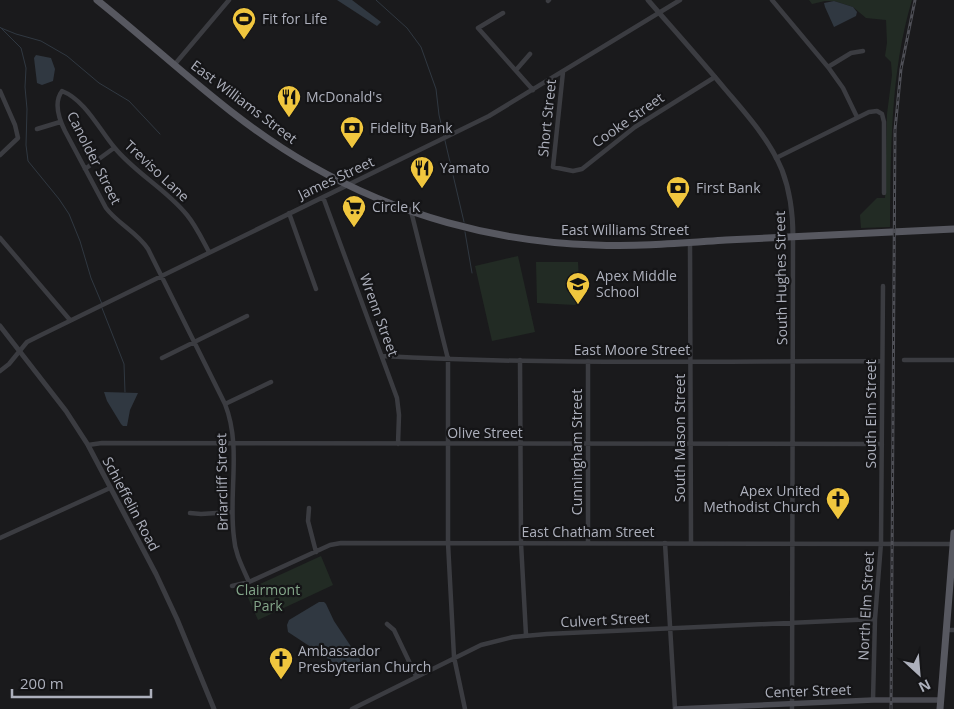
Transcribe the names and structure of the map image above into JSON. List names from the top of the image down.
{
  "streets": {
    "main road": ["East Williams Street", "Center Street"],
    "street": [
      "Short Street",
      "Cooke Street",
      "Canolder Street",
      "Treviso Lane",
      "James Street",
      "South Hughes Street",
      "Wrenn Street",
      "East Moore Street",
      "South Elm Street",
      "Olive Street",
      "South Mason Street",
      "Cunningham Street",
      "Briarcliff Street",
      "Schieffelin Road",
      "East Chatham Street",
      "North Elm Street",
      "Culvert Street"
    ]
  },
  "crossings": [
    ["East Williams Street", "James Street"],
    ["East Williams Street", "South Hughes Street"],
    ["East Williams Street", "South Mason Street"],
    ["Short Street", "Cooke Street"],
    ["Short Street", "James Street"],
    ["Cooke Street", "South Hughes Street"],
    ["Canolder Street", "Treviso Lane"],
    ["Canolder Street", "James Street"],
    ["Canolder Street", "Briarcliff Street"],
    ["Treviso Lane", "James Street"],
    ["James Street", "South Hughes Street"],
    ["James Street", "Wrenn Street"],
    ["James Street", "Briarcliff Street"],
    ["James Street", "Schieffelin Road"],
    ["South Hughes Street", "East Moore Street"],
    ["South Hughes Street", "Olive Street"],
    ["South Hughes Street", "East Chatham Street"],
    ["South Hughes Street", "Culvert Street"],
    ["South Hughes Street", "Center Street"],
    ["Wrenn Street", "East Moore Street"],
    ["Wrenn Street", "Olive Street"],
    ["East Moore Street", "South Elm Street"],
    ["East Moore Street", "South Mason Street"],
    ["East Moore Street", "Cunningham Street"],
    ["South Elm Street", "Olive Street"],
    ["South Elm Street", "East Chatham Street"],
    ["South Elm Street", "North Elm Street"],
    ["Olive Street", "South Mason Street"],
    ["Olive Street", "Cunningham Street"],
    ["Olive Street", "Briarcliff Street"],
    ["Olive Street", "Schieffelin Road"],
    ["South Mason Street", "East Chatham Street"],
    ["Cunningham Street", "East Chatham Street"],
    ["Briarcliff Street", "East Chatham Street"],
    ["East Chatham Street", "North Elm Street"],
    ["North Elm Street", "Culvert Street"],
    ["North Elm Street", "Center Street"]
  ],
  "parks": ["Clairmont Park"],
  "places": {
    "sports": ["Fit for Life"],
    "restaurant": ["McDonald's", "Yamato"],
    "bank": ["Fidelity Bank", "First Bank"],
    "supermarket": ["Circle K"],
    "school or university": ["Apex Middle School"],
    "church": ["Apex United Methodist Church", "Ambassador Presbyterian Church"]
  },
  "scale_bar": "200 m",
  "north": "bottom right"
}
